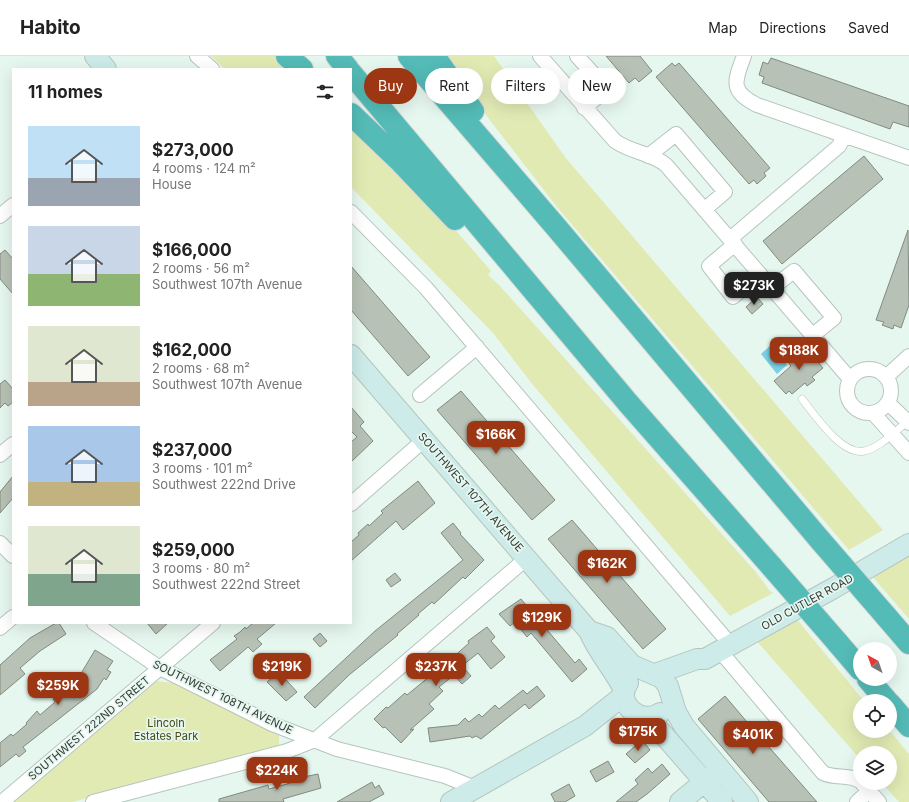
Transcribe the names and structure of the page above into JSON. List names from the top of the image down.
{
  "streets": {
    "street": [
      "SOUTHWEST 107TH AVENUE",
      "OLD CUTLER ROAD",
      "SOUTHWEST 108TH AVENUE",
      "SOUTHWEST 222ND STREET"
    ]
  },
  "crossings": [
    ["SOUTHWEST 108TH AVENUE", "SOUTHWEST 222ND STREET"]
  ],
  "parks": ["Lincoln Estates Park"],
  "north": "top left",
  "page": {
    "header": "Habito",
    "nav": ["Map", "Directions", "Saved"],
    "chip": [
      "Buy",
      "Rent",
      "Filters",
      "New"
    ],
    "heading": "11 homes",
    "list": [
      {
        "name": "$273,000",
        "note": "4 rooms · 124 m² · House"
      },
      {
        "name": "$166,000",
        "note": "2 rooms · 56 m² · Southwest 107th Avenue"
      },
      {
        "name": "$162,000",
        "note": "2 rooms · 68 m² · Southwest 107th Avenue"
      },
      {
        "name": "$237,000",
        "note": "3 rooms · 101 m² · Southwest 222nd Drive"
      },
      {
        "name": "$259,000",
        "note": "3 rooms · 80 m² · Southwest 222nd Street"
      }
    ],
    "price": [
      "$273K",
      "$188K",
      "$166K",
      "$162K",
      "$129K",
      "$219K",
      "$237K",
      "$259K",
      "$175K",
      "$401K",
      "$224K"
    ]
  }
}
